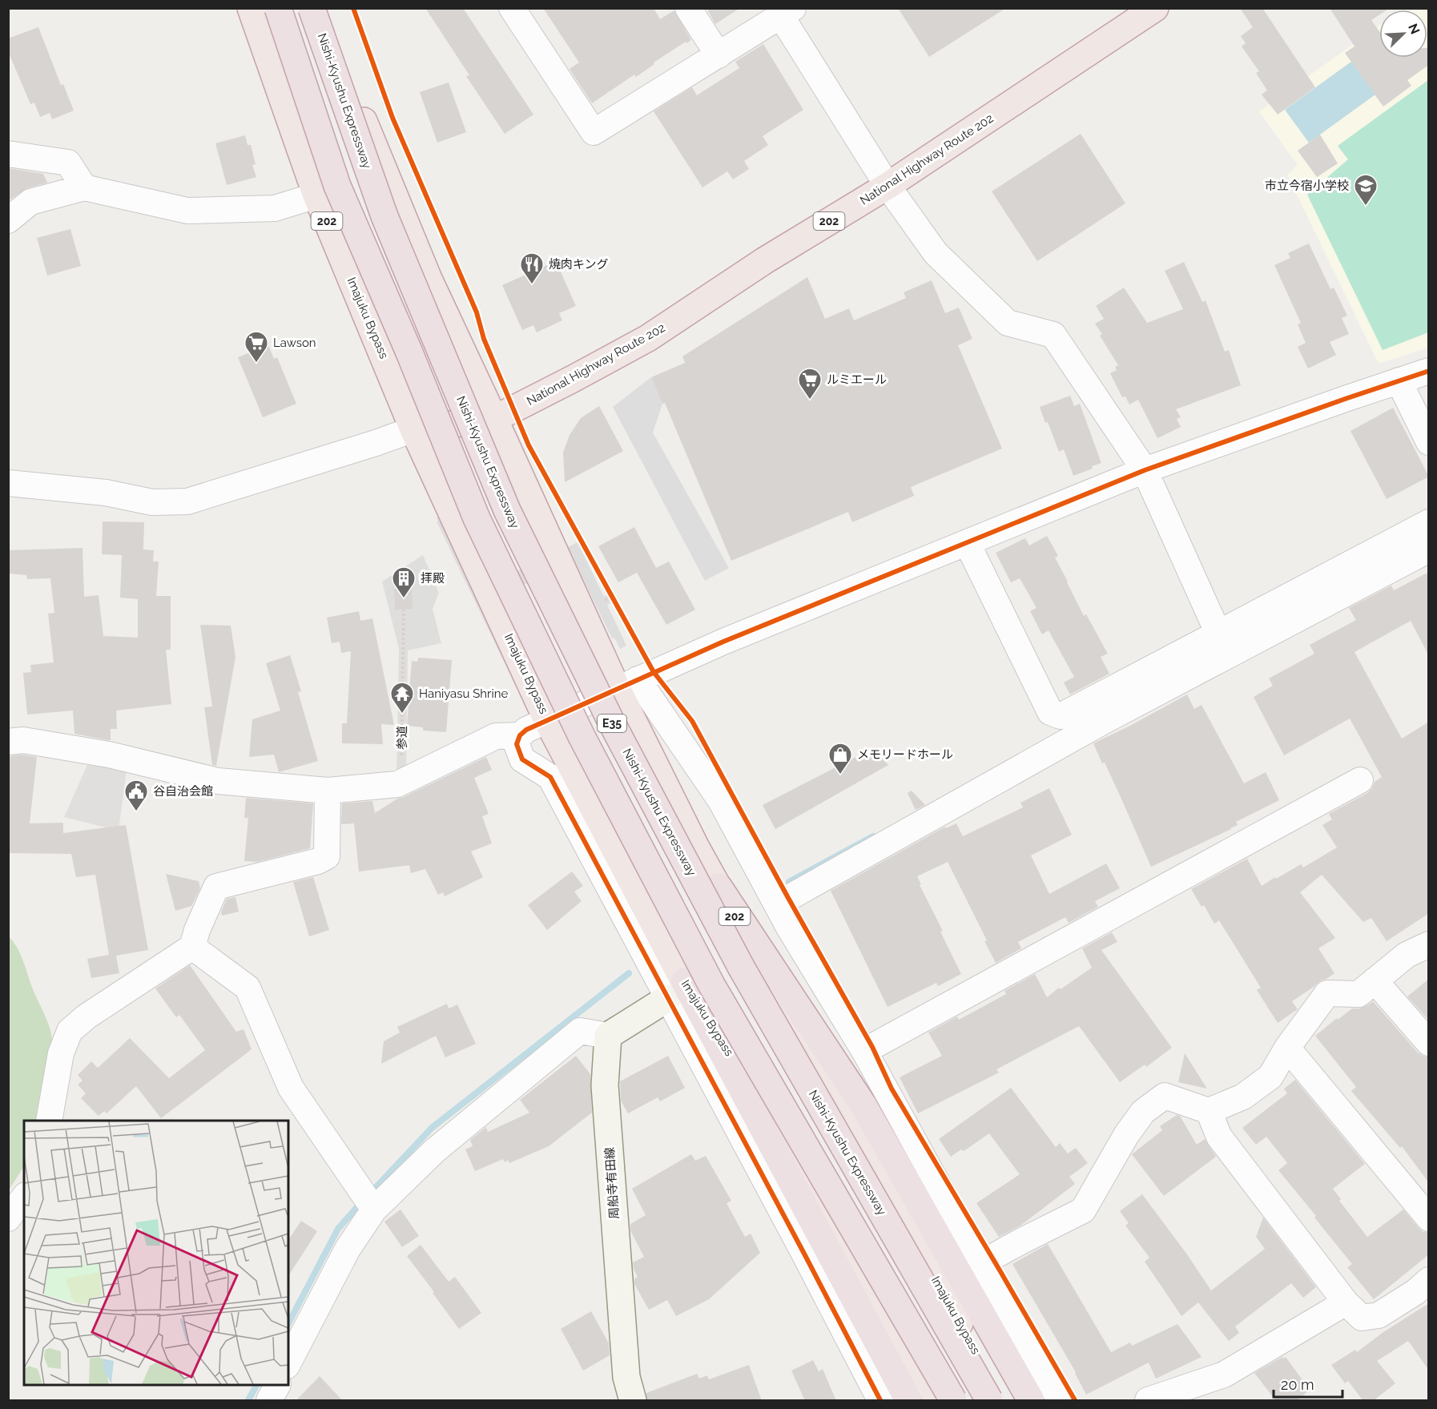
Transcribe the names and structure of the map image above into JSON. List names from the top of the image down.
{
  "streets": {
    "highway": [
      "Nishi-Kyushu Expressway",
      "National Highway Route 202",
      "202",
      "Imajuku Bypass",
      "E35"
    ],
    "main road": ["周船寺有田線"],
    "path": ["参道"]
  },
  "crossings": [
    ["National Highway Route 202", "202"],
    ["National Highway Route 202", "Imajuku Bypass"],
    ["202", "Imajuku Bypass"]
  ],
  "places": {
    "school or university": ["市立今宿小学校"],
    "restaurant": ["焼肉キング"],
    "supermarket": ["Lawson", "ルミエール"],
    "building": ["拝殿"],
    "temple": ["Haniyasu Shrine"],
    "shop": ["メモリードホール"],
    "public building": ["谷自治会館"]
  },
  "scale_bar": "20 m",
  "north": "top right"
}
